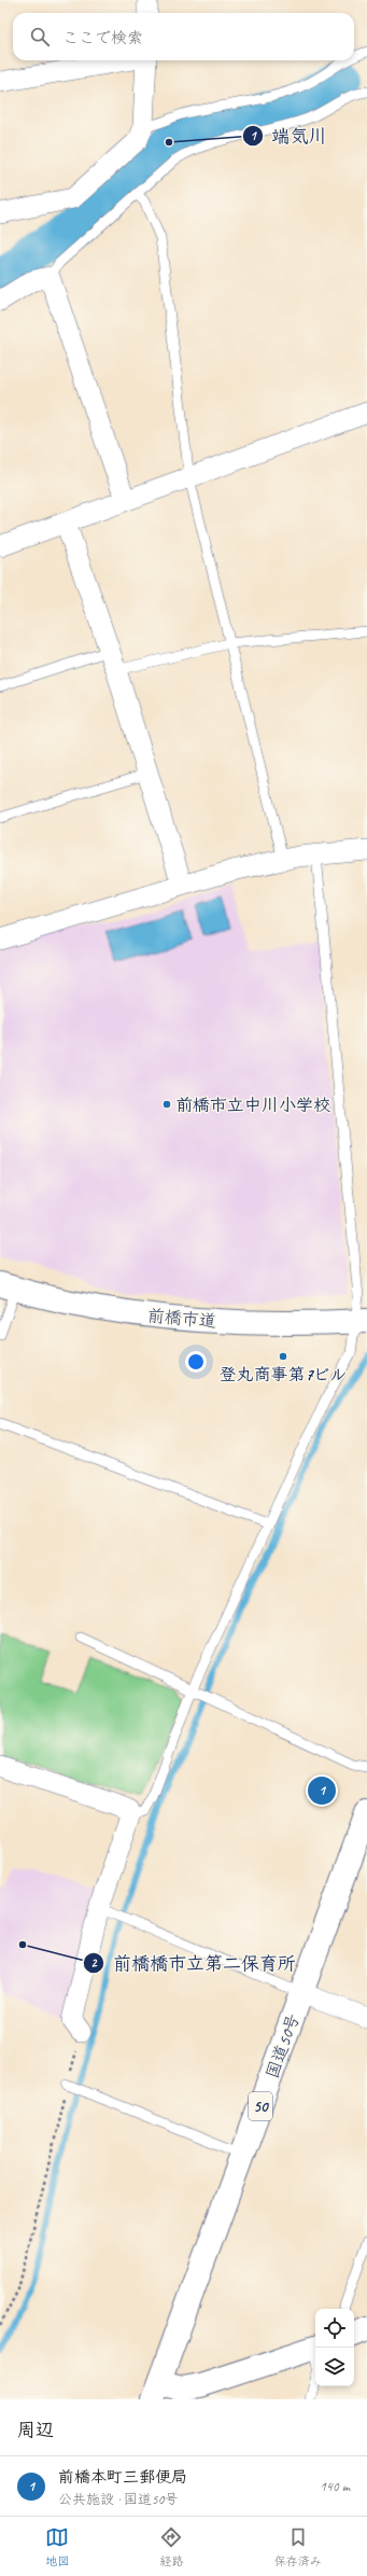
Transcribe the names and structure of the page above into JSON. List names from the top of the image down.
{
  "streets": {
    "main road": ["前橋市道", "国道50号", "50"]
  },
  "places": [
    "端気川",
    "前橋市立中川小学校",
    "登丸商事第7ビル",
    "前橋橋市立第二保育所"
  ],
  "page": {
    "search": "ここで検索",
    "pins": "1",
    "heading": "周辺",
    "list": [
      {
        "mark": "1",
        "name": "前橋本町三郵便局",
        "note": "公共施設 · 国道50号",
        "value": "140 m"
      }
    ],
    "nav": ["地図", "経路", "保存済み"]
  }
}
